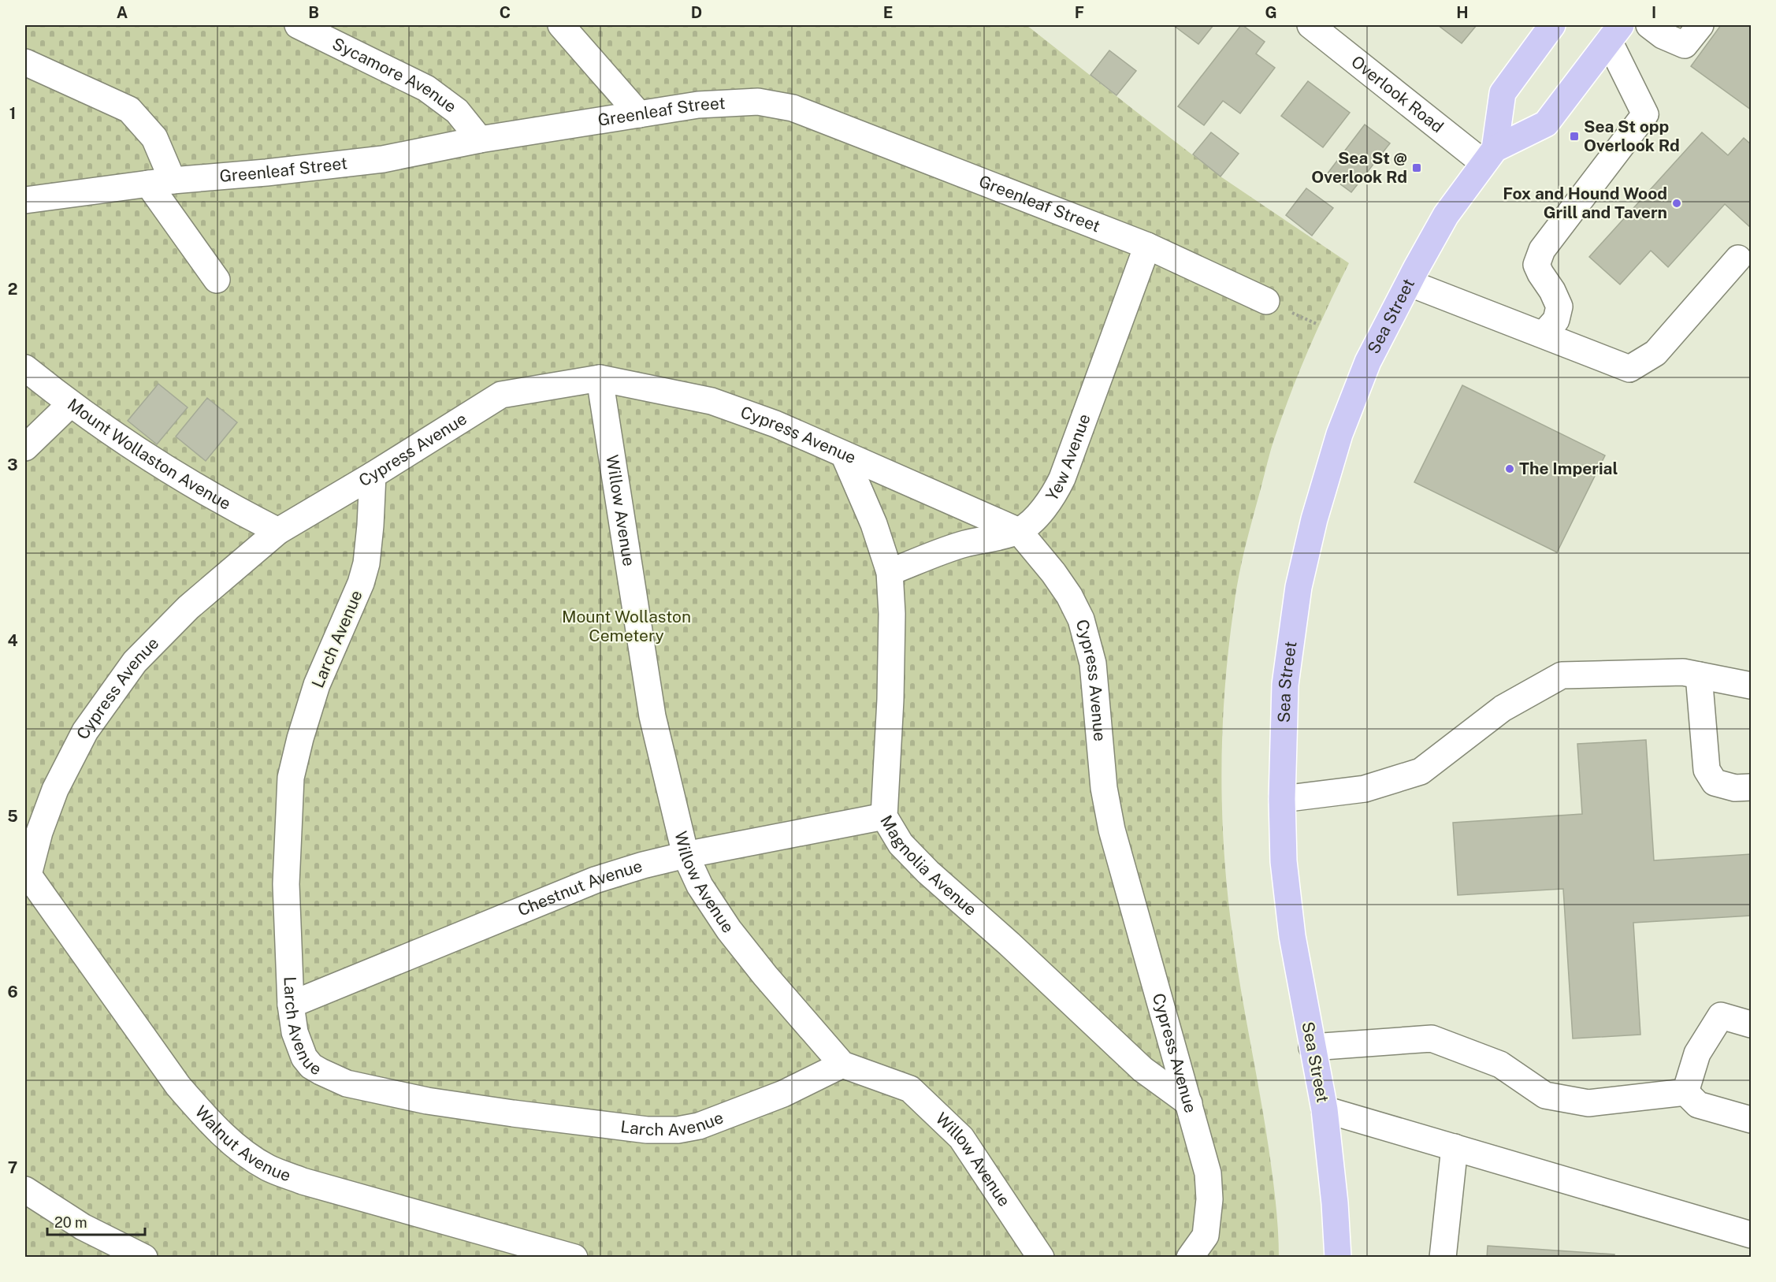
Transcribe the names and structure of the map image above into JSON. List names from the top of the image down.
{
  "streets": {
    "main road": ["Sea Street"],
    "street": [
      "Sycamore Avenue",
      "Overlook Road",
      "Greenleaf Street",
      "Cypress Avenue",
      "Mount Wollaston Avenue",
      "Yew Avenue",
      "Willow Avenue",
      "Larch Avenue",
      "Magnolia Avenue",
      "Chestnut Avenue",
      "Walnut Avenue"
    ]
  },
  "crossings": [
    ["Sycamore Avenue", "Greenleaf Street"],
    ["Overlook Road", "Sea Street"],
    ["Greenleaf Street", "Yew Avenue"],
    ["Cypress Avenue", "Mount Wollaston Avenue"],
    ["Cypress Avenue", "Yew Avenue"],
    ["Cypress Avenue", "Willow Avenue"],
    ["Cypress Avenue", "Larch Avenue"],
    ["Cypress Avenue", "Magnolia Avenue"],
    ["Cypress Avenue", "Walnut Avenue"],
    ["Yew Avenue", "Magnolia Avenue"],
    ["Willow Avenue", "Larch Avenue"],
    ["Willow Avenue", "Chestnut Avenue"],
    ["Larch Avenue", "Chestnut Avenue"],
    ["Magnolia Avenue", "Chestnut Avenue"]
  ],
  "parks": ["Mount Wollaston Cemetery"],
  "places": {
    "transit": ["Sea St opp Overlook Rd", "Sea St @ Overlook Rd"],
    "other": ["Fox and Hound Wood Grill and Tavern", "The Imperial"]
  },
  "scale_bar": "20 m",
  "grid": {
    "columns": [
      "A",
      "B",
      "C",
      "D",
      "E",
      "F",
      "G",
      "H",
      "I"
    ],
    "rows": [
      "1",
      "2",
      "3",
      "4",
      "5",
      "6",
      "7"
    ]
  }
}
